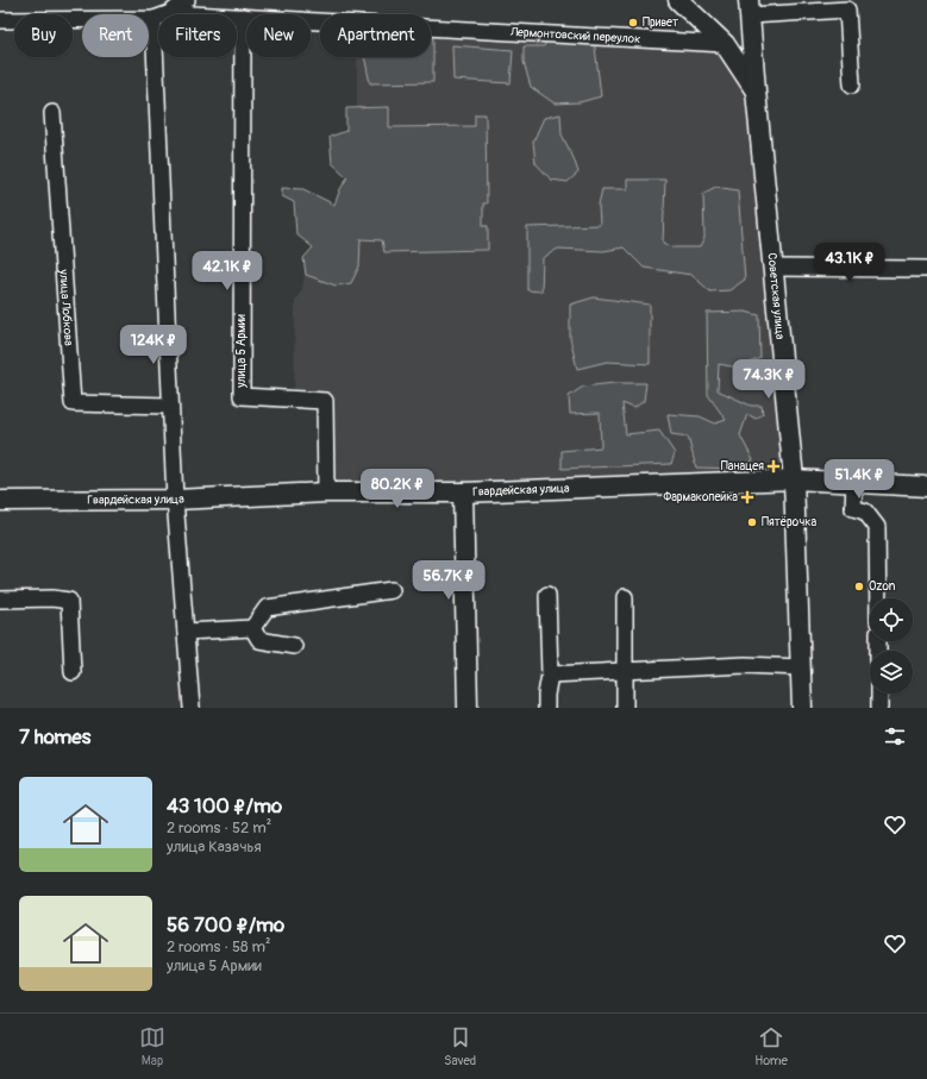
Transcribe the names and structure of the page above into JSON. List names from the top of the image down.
{
  "streets": {
    "main road": ["Советская улица", "Гвардейская улица"],
    "street": ["Лермонтовский переулок", "улица Лобкова", "улица 5 Армии"]
  },
  "crossings": [
    ["Лермонтовский переулок", "улица 5 Армии"],
    ["Советская улица", "Гвардейская улица"],
    ["улица 5 Армии", "Гвардейская улица"]
  ],
  "places": {
    "other": ["Привет", "Пятёрочка", "Ozon"],
    "health": ["Панацея", "Фармакопейка"]
  },
  "page": {
    "chip": [
      "Buy",
      "Rent",
      "Filters",
      "New",
      "Apartment"
    ],
    "price": [
      "43.1K ₽",
      "42.1K ₽",
      "124K ₽",
      "74.3K ₽",
      "51.4K ₽",
      "80.2K ₽",
      "56.7K ₽"
    ],
    "heading": "7 homes",
    "list": [
      {
        "name": "43 100 ₽/mo",
        "note": "2 rooms · 52 m² · улица Казачья"
      },
      {
        "name": "56 700 ₽/mo",
        "note": "2 rooms · 58 m² · улица 5 Армии"
      }
    ],
    "tabs": ["Map", "Saved", "Home"]
  }
}
